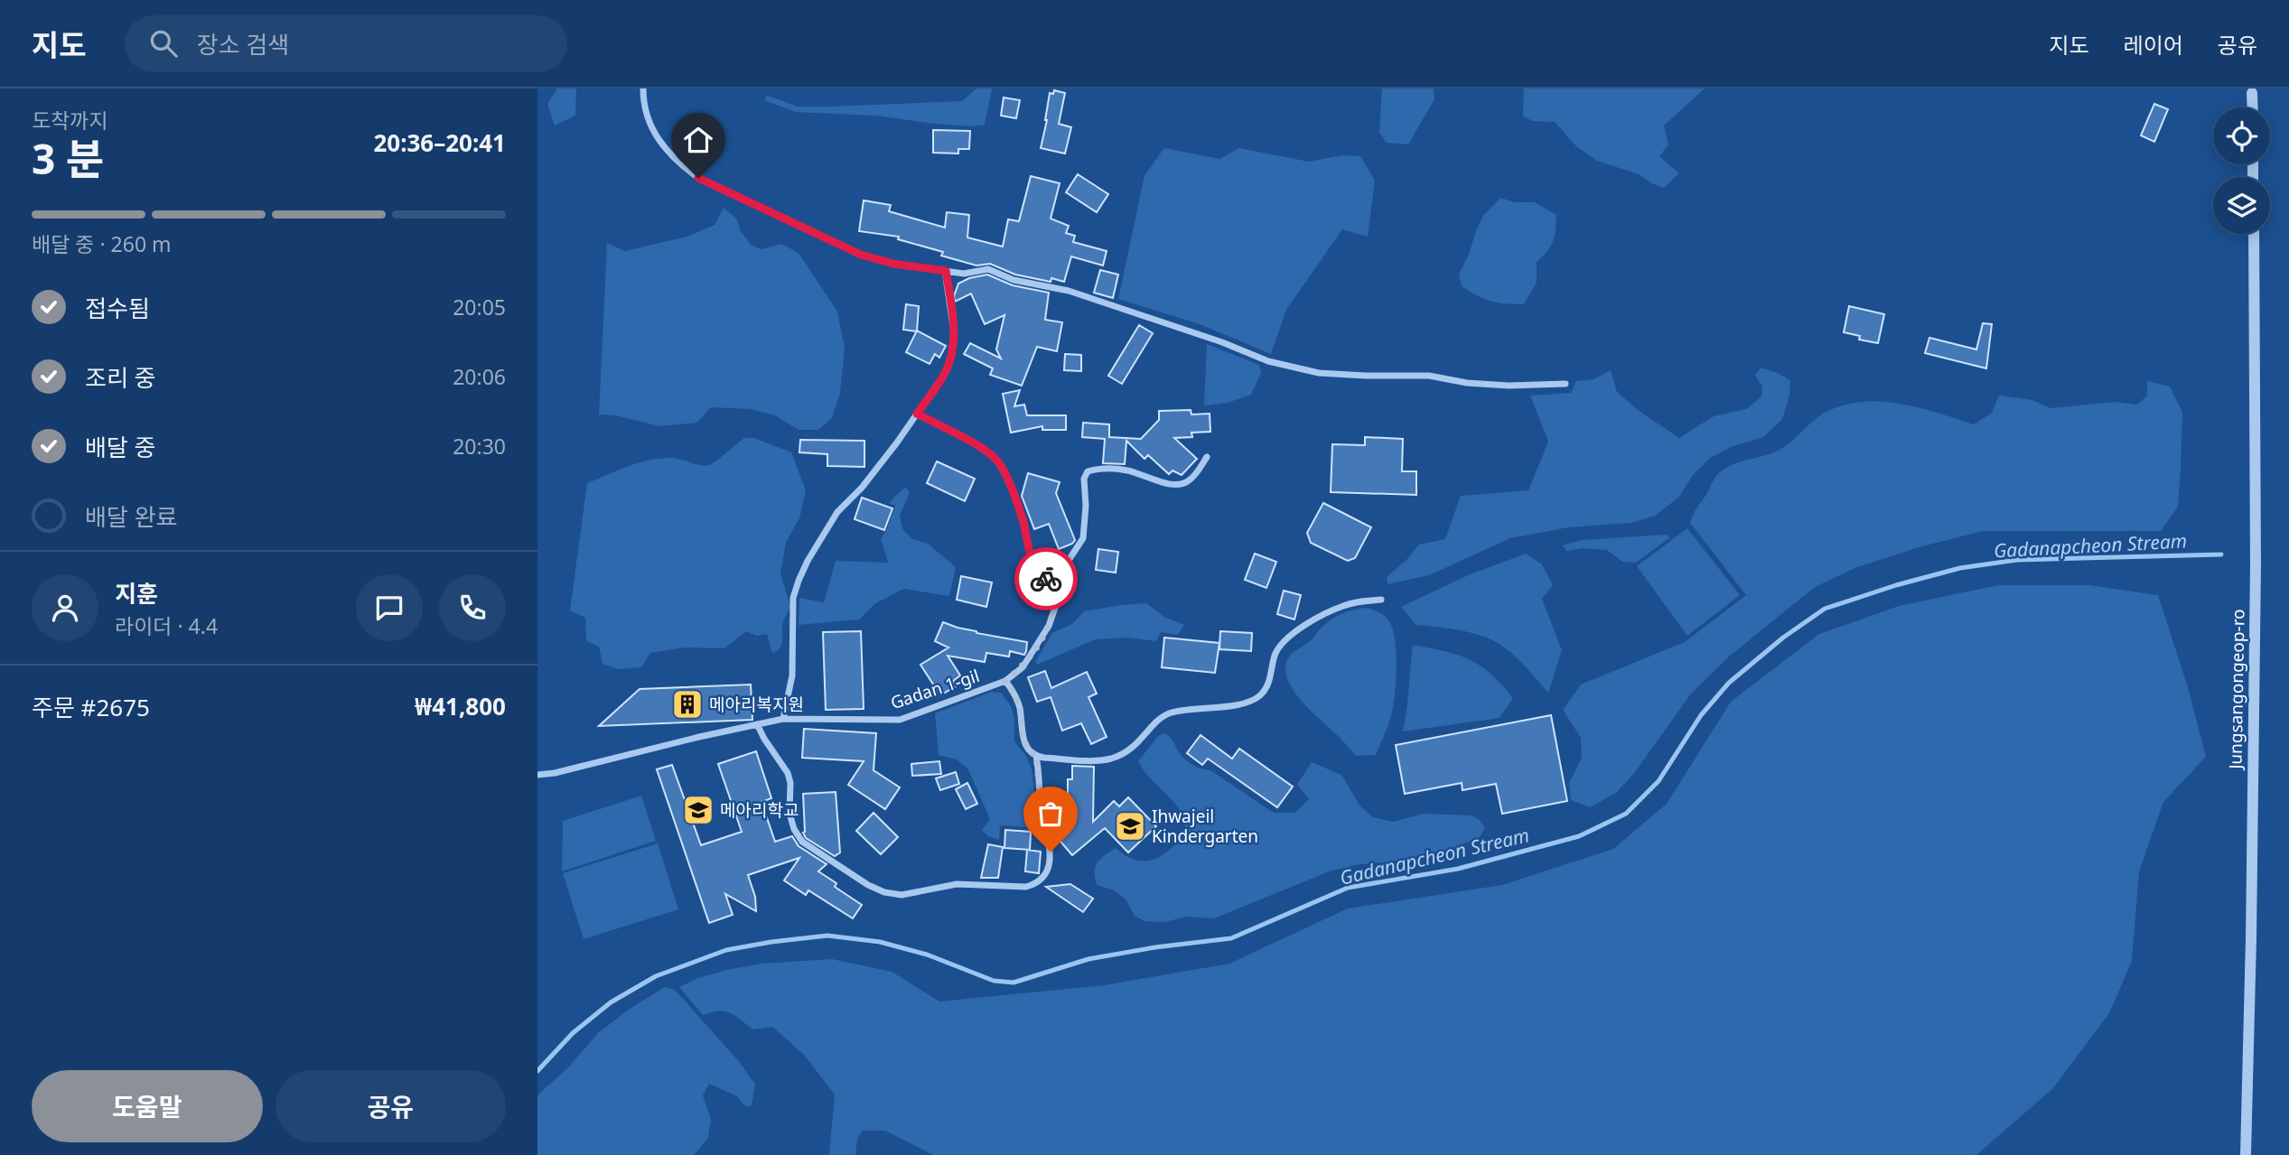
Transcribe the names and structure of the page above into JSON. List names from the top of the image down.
{
  "streets": {
    "street": ["Gadan 1-gil", "Jungsangongeop-ro"]
  },
  "water": ["Gadanapcheon Stream"],
  "places": {
    "building": ["메아리복지원"],
    "school or university": ["메아리학교", "Ihwajeil Kindergarten"]
  },
  "page": {
    "header": "지도",
    "search": "장소 검색",
    "nav": ["지도", "레이어", "공유"],
    "heading": ["3 분", "도착까지", "20:36–20:41"],
    "panel": [
      "지훈",
      "라이더 · 4.4",
      "주문 #2675",
      "₩41,800"
    ],
    "bar": "배달 중 · 260 m",
    "list": [
      ["접수됨", "20:05"],
      ["조리 중", "20:06"],
      ["배달 중", "20:30"],
      "배달 완료"
    ],
    "buttons": ["도움말", "공유"]
  }
}
